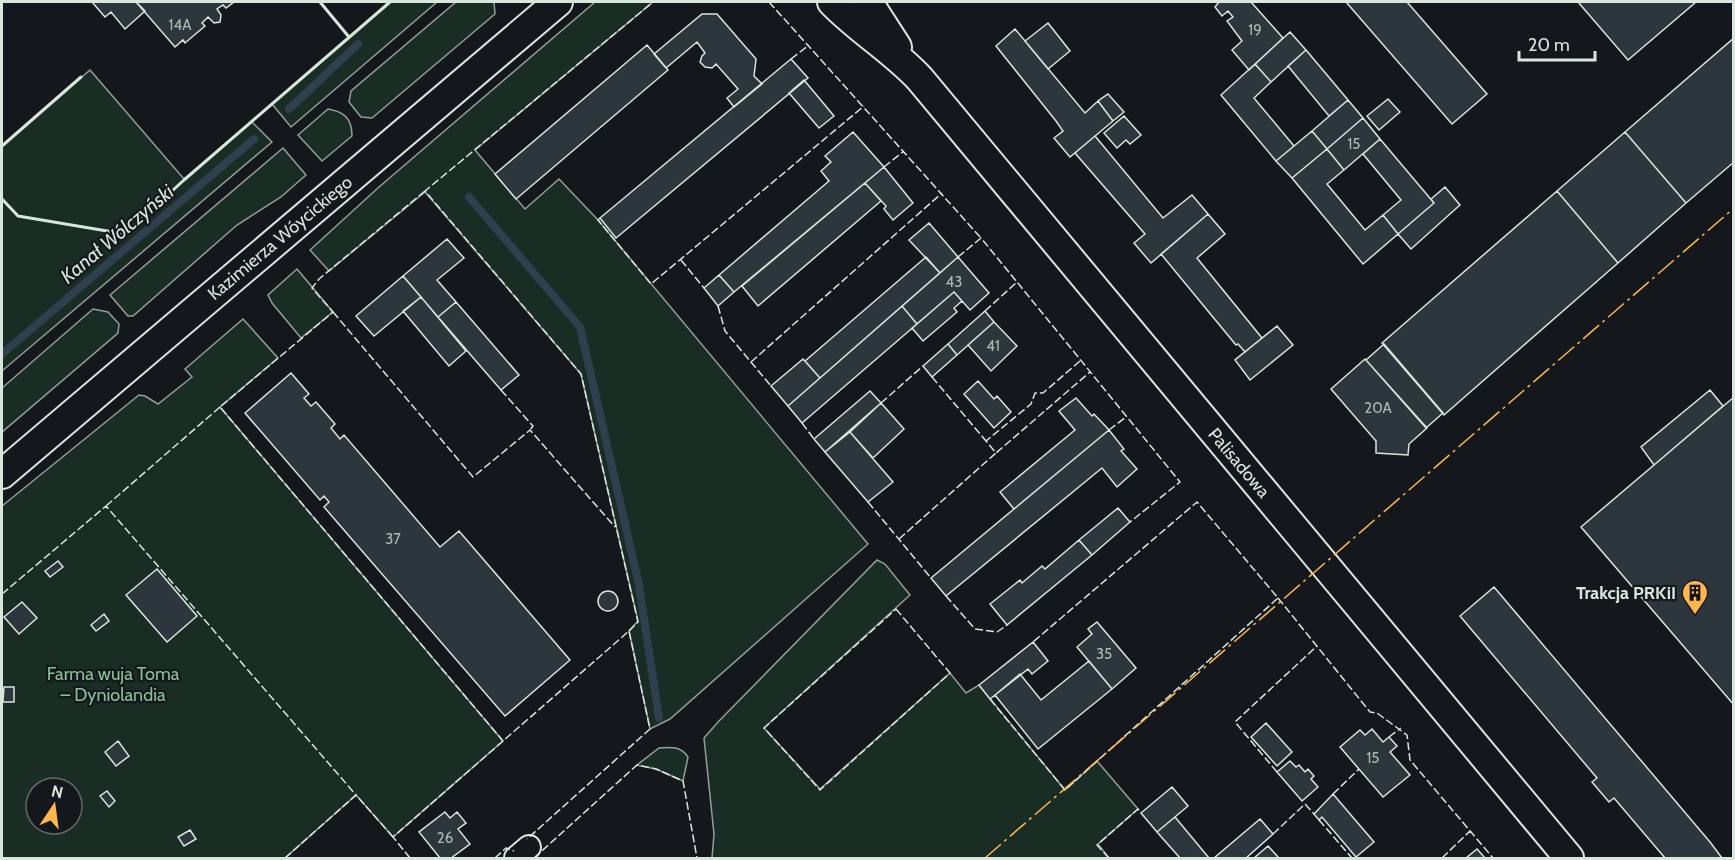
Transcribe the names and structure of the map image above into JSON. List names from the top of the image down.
{
  "streets": {
    "street": ["Kazimierza Wóycickiego", "Palisadowa"]
  },
  "water": ["Kanał Wólczyński"],
  "parks": ["Farma wuja Toma – Dyniolandia"],
  "places": {
    "building": ["Trakcja PRKiI"]
  },
  "house_numbers": [
    "14A",
    "19",
    "15",
    "43",
    "41",
    "20A",
    "37",
    "35",
    "15",
    "26"
  ],
  "scale_bar": "20 m",
  "north": "top"
}
